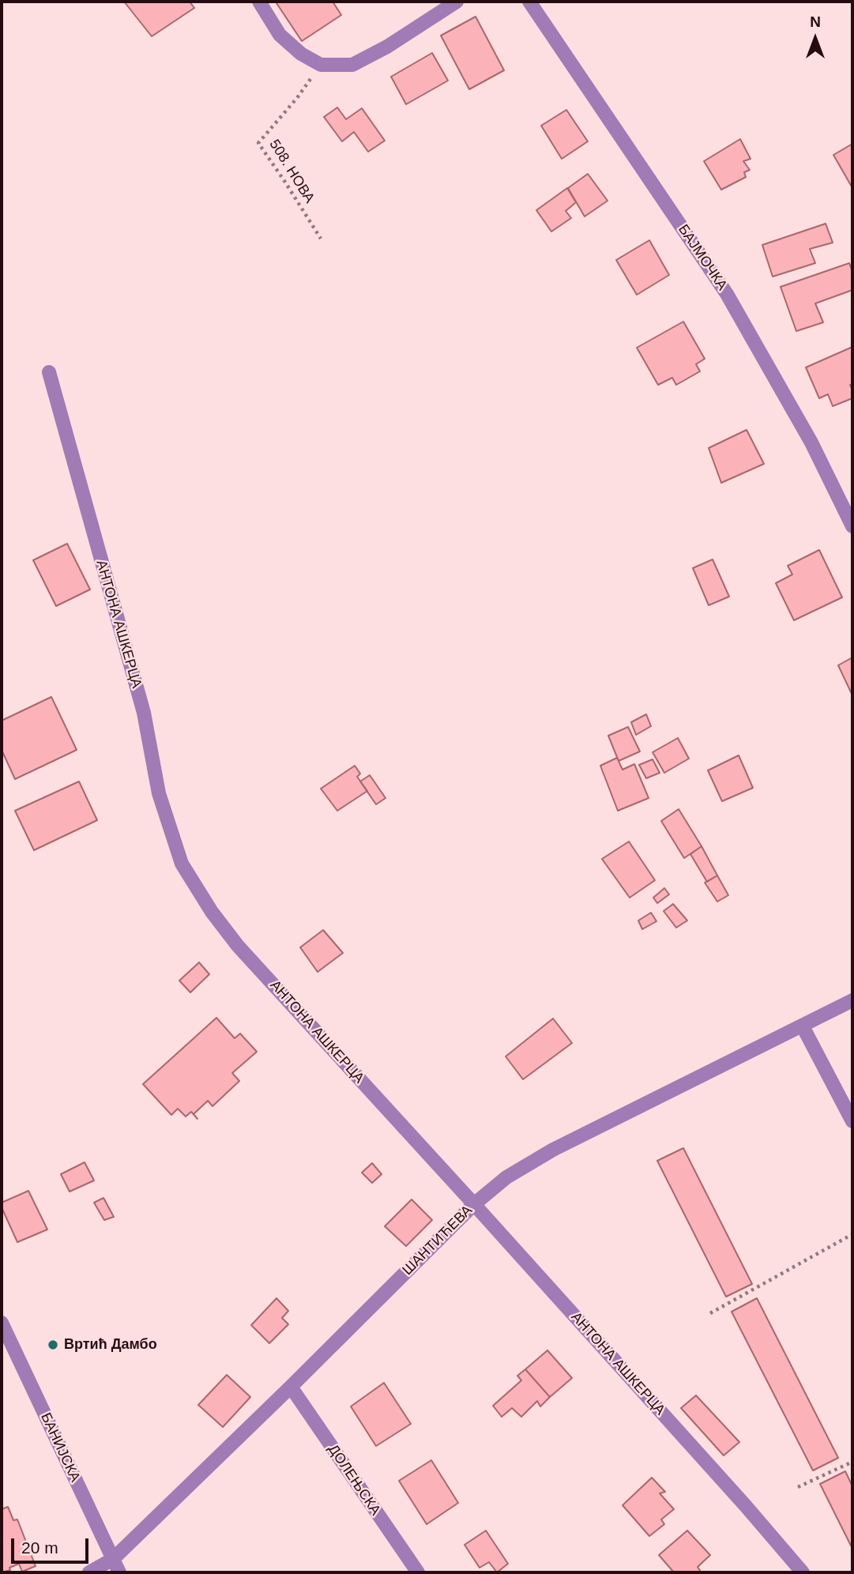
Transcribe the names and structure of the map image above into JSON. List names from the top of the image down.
{
  "streets": {
    "street": [
      "БАЈМОЧКА",
      "АНТОНА АШКЕРЦА",
      "ШАНТИЋЕВА",
      "БАНИЈСКА",
      "ДОЛЕЊСКА"
    ],
    "path": ["508. НОВА"]
  },
  "crossings": [
    ["АНТОНА АШКЕРЦА", "ШАНТИЋЕВА"],
    ["ШАНТИЋЕВА", "БАНИЈСКА"],
    ["ШАНТИЋЕВА", "ДОЛЕЊСКА"]
  ],
  "places": ["Вртић Дамбо"],
  "scale_bar": "20 m",
  "north": "top"
}
